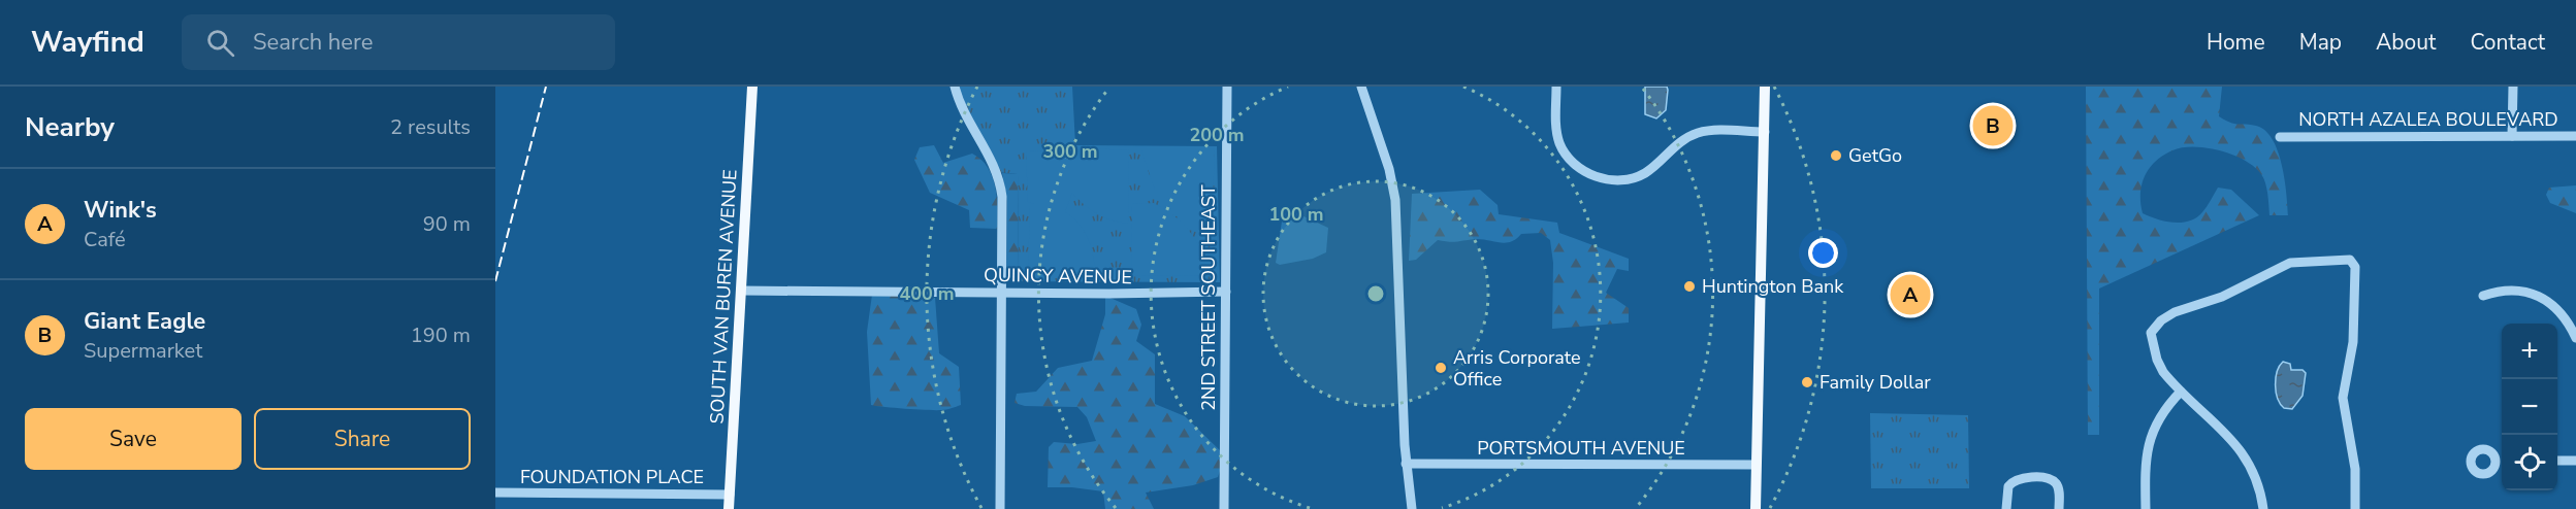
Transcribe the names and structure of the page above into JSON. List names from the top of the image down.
{
  "streets": {
    "main road": ["SOUTH VAN BUREN AVENUE"],
    "street": [
      "NORTH AZALEA BOULEVARD",
      "QUINCY AVENUE",
      "2ND STREET SOUTHEAST",
      "PORTSMOUTH AVENUE",
      "FOUNDATION PLACE"
    ]
  },
  "crossings": [
    ["QUINCY AVENUE", "SOUTH VAN BUREN AVENUE"],
    ["QUINCY AVENUE", "2ND STREET SOUTHEAST"],
    ["SOUTH VAN BUREN AVENUE", "FOUNDATION PLACE"]
  ],
  "places": [
    "GetGo",
    "Huntington Bank",
    "Arris Corporate Office",
    "Family Dollar"
  ],
  "page": {
    "header": "Wayfind",
    "search": "Search here",
    "nav": [
      "Home",
      "Map",
      "About",
      "Contact"
    ],
    "heading": ["Nearby", "2 results"],
    "pins": ["B", "A"],
    "list": [
      {
        "mark": "A",
        "name": "Wink's",
        "note": "Café",
        "value": "90 m"
      },
      {
        "mark": "B",
        "name": "Giant Eagle",
        "note": "Supermarket",
        "value": "190 m"
      }
    ],
    "map_buttons": ["+", "−"],
    "buttons": ["Save", "Share"]
  },
  "rings": [
    "200 m",
    "300 m",
    "100 m",
    "400 m"
  ]
}
